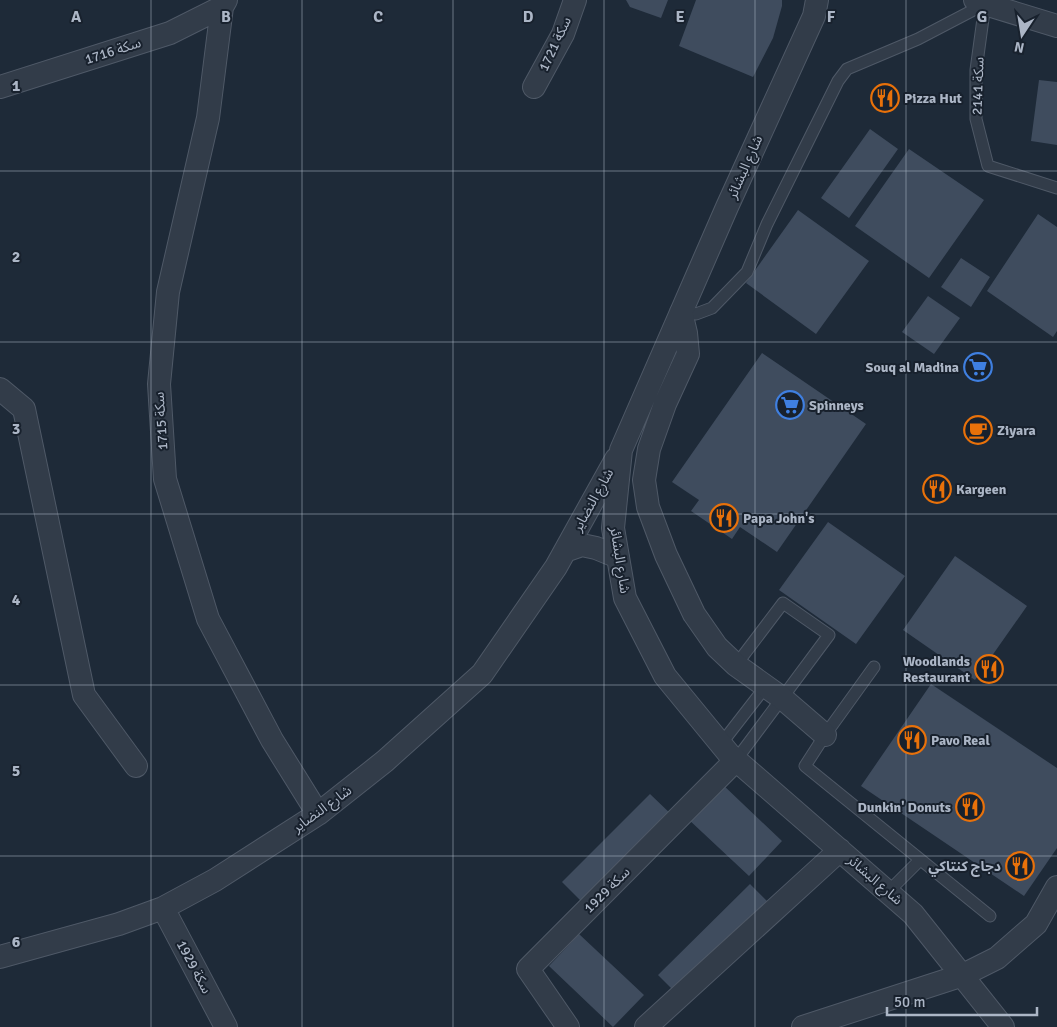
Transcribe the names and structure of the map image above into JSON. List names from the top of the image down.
{
  "streets": {
    "street": [
      "سكة 1721",
      "سكة 1716",
      "شارع البشائر",
      "سكة 1715",
      "شارع النضاير",
      "سكة 1929"
    ],
    "lane": ["سكة 2141"]
  },
  "crossings": [
    ["سكة 1716", "سكة 1715"],
    ["شارع البشائر", "شارع النضاير"],
    ["شارع البشائر", "سكة 1929"],
    ["سكة 1715", "شارع النضاير"],
    ["شارع النضاير", "سكة 1929"]
  ],
  "places": {
    "restaurant": [
      "Pizza Hut",
      "Kargeen",
      "Papa John's",
      "Woodlands Restaurant",
      "Pavo Real",
      "Dunkin' Donuts",
      "دجاج كنتاكي"
    ],
    "supermarket": ["Souq al Madina", "Spinneys"],
    "cafe": ["Ziyara"]
  },
  "scale_bar": "50 m",
  "north": "bottom",
  "grid": {
    "columns": [
      "A",
      "B",
      "C",
      "D",
      "E",
      "F",
      "G"
    ],
    "rows": [
      "1",
      "2",
      "3",
      "4",
      "5",
      "6"
    ]
  }
}
